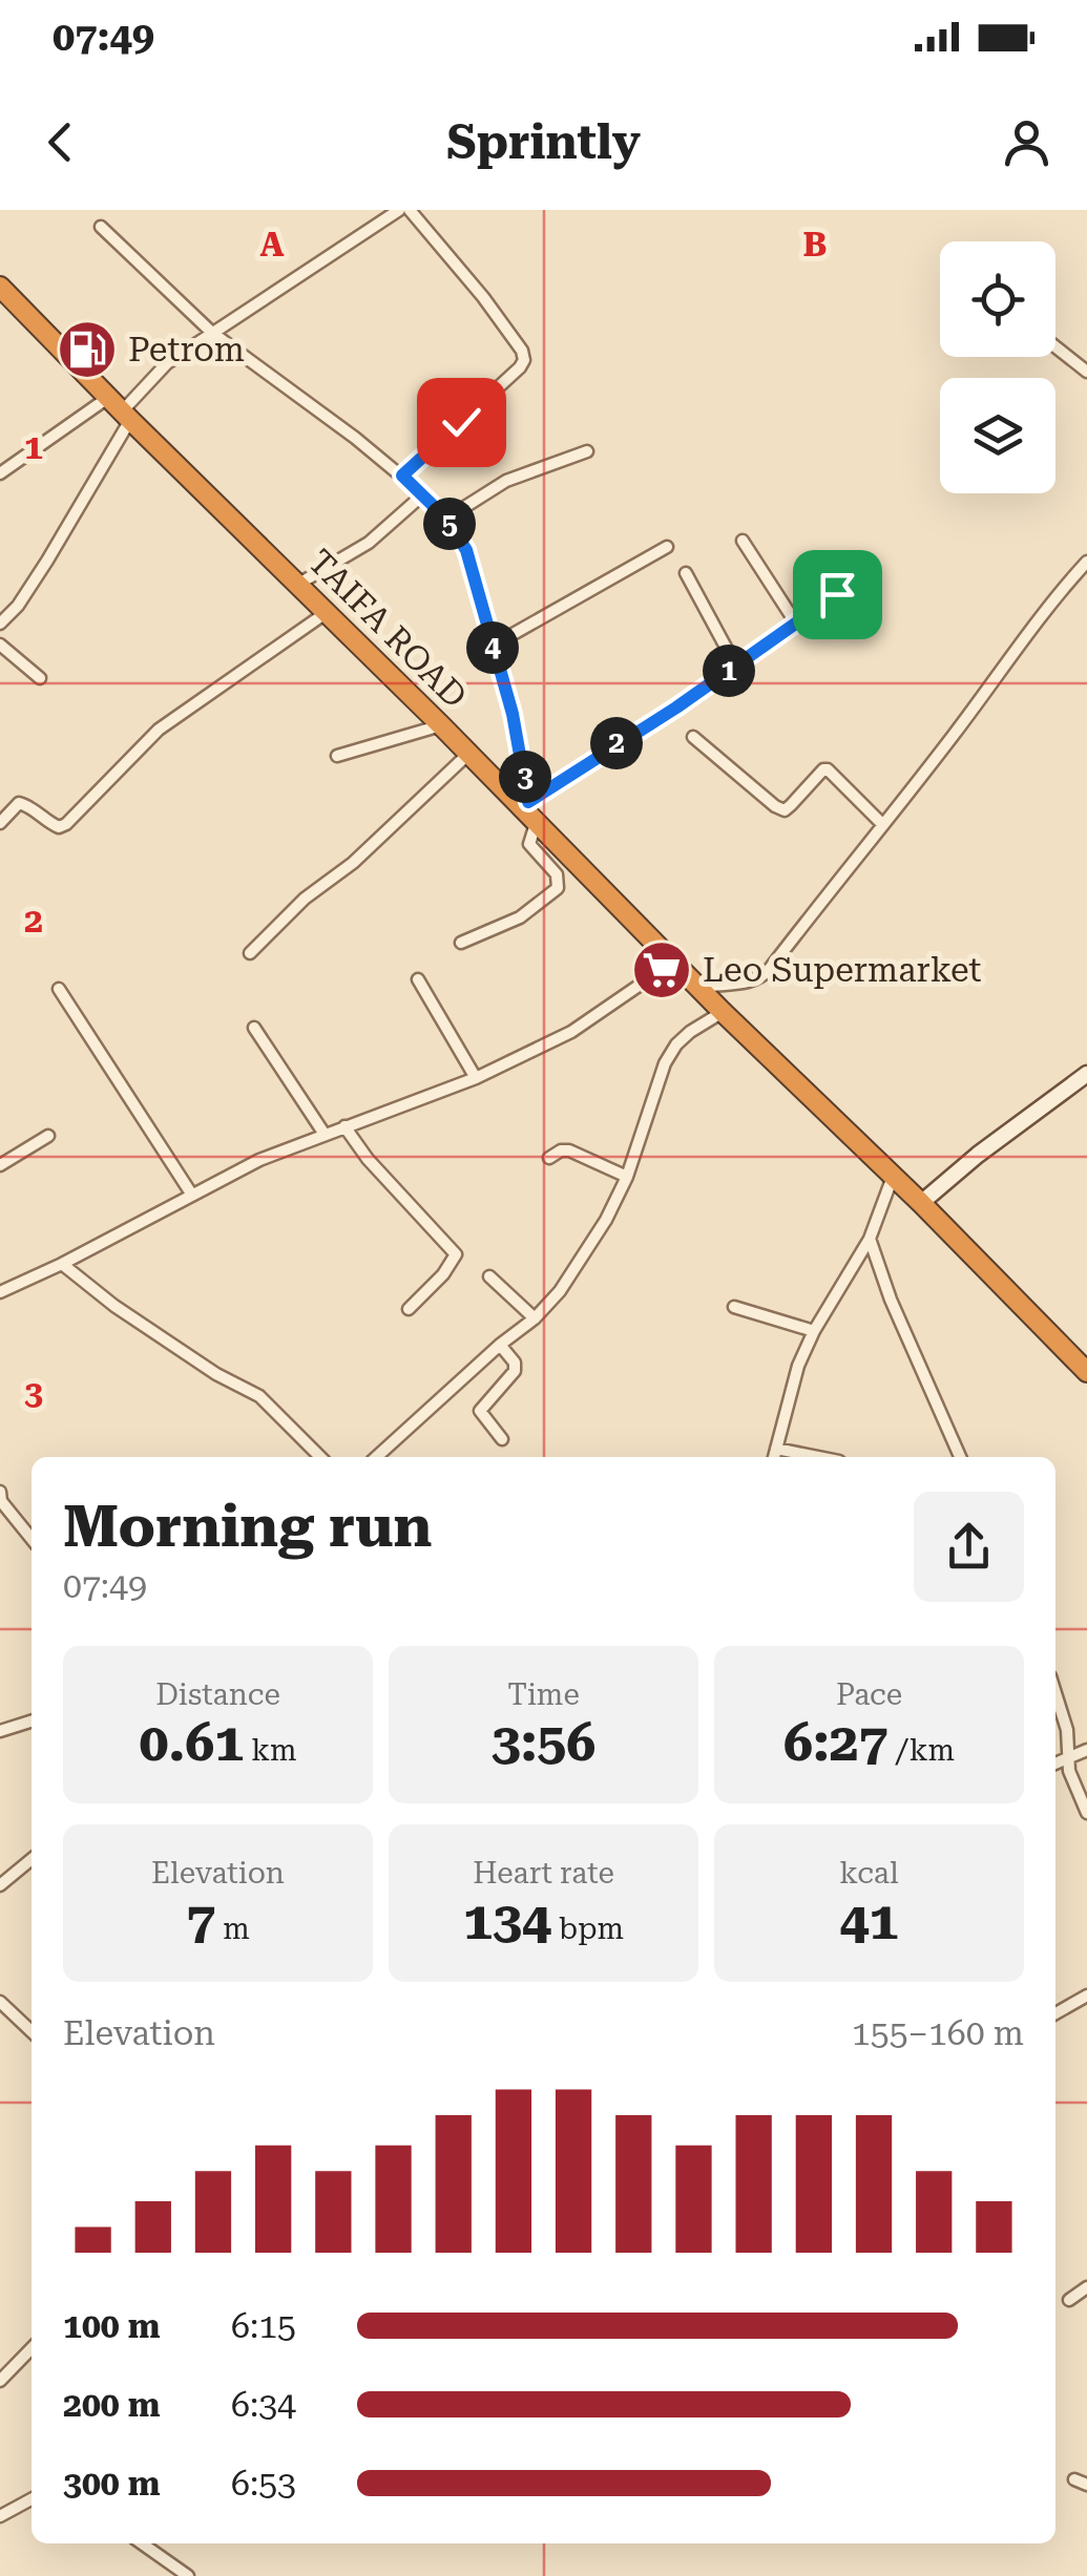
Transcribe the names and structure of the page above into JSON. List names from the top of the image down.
{
  "streets": {
    "highway": ["TAIFA ROAD"]
  },
  "places": {
    "fuel station": ["Petrom"],
    "supermarket": ["Leo Supermarket"]
  },
  "page": {
    "status": "07:49",
    "header": "Sprintly",
    "pins": [
      "5",
      "4",
      "1",
      "2",
      "3"
    ],
    "heading": ["Morning run", "07:49"],
    "stats": [
      ["Distance", "0.61 km"],
      ["Time", "3:56"],
      ["Pace", "6:27 /km"],
      ["Elevation", "7 m"],
      ["Heart rate", "134 bpm"],
      ["kcal", "41"]
    ],
    "chart": ["Elevation", "155–160 m"],
    "list": [
      {
        "name": "100 m",
        "note": "6:15"
      },
      {
        "name": "200 m",
        "note": "6:34"
      },
      {
        "name": "300 m",
        "note": "6:53"
      }
    ]
  },
  "grid": {
    "columns": ["A", "B"],
    "rows": ["1", "2", "3"]
  }
}
